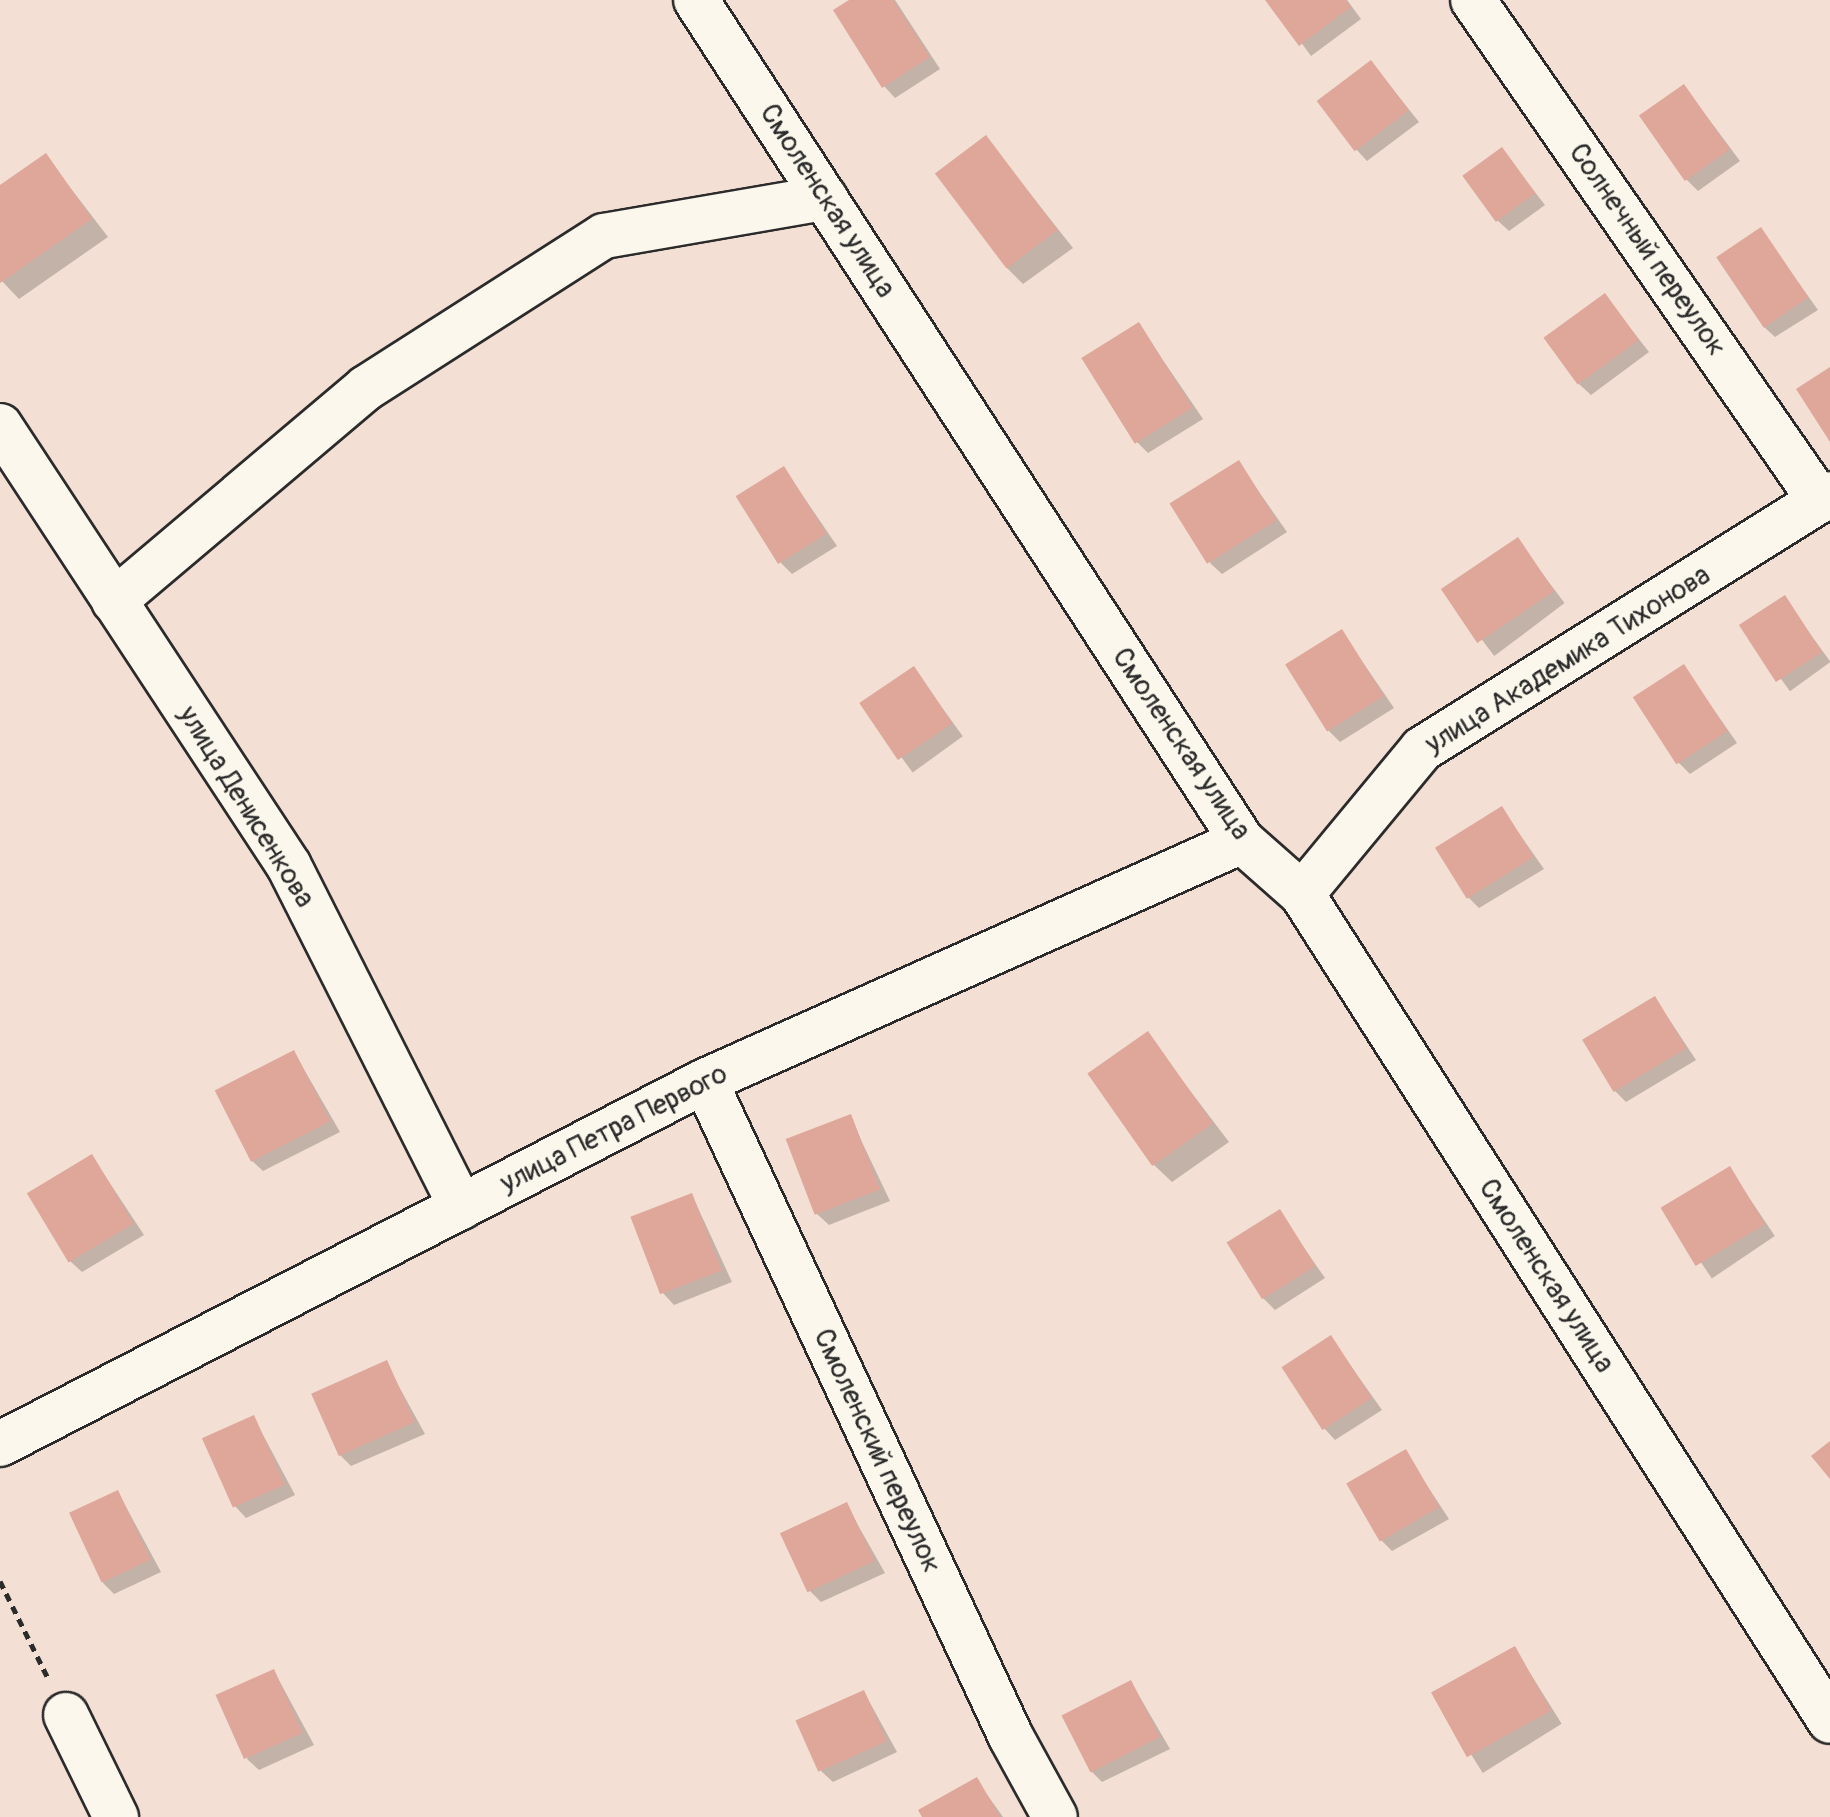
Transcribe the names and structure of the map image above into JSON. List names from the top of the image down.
{
  "streets": {
    "street": [
      "Смоленская улица",
      "Солнечный переулок",
      "улица Академика Тихонова",
      "улица Денисенкова",
      "улица Петра Первого",
      "Смоленский переулок"
    ]
  },
  "crossings": [
    ["Смоленская улица", "улица Академика Тихонова"],
    ["Смоленская улица", "улица Петра Первого"],
    ["Солнечный переулок", "улица Академика Тихонова"],
    ["улица Денисенкова", "улица Петра Первого"],
    ["улица Петра Первого", "Смоленский переулок"]
  ]
}
